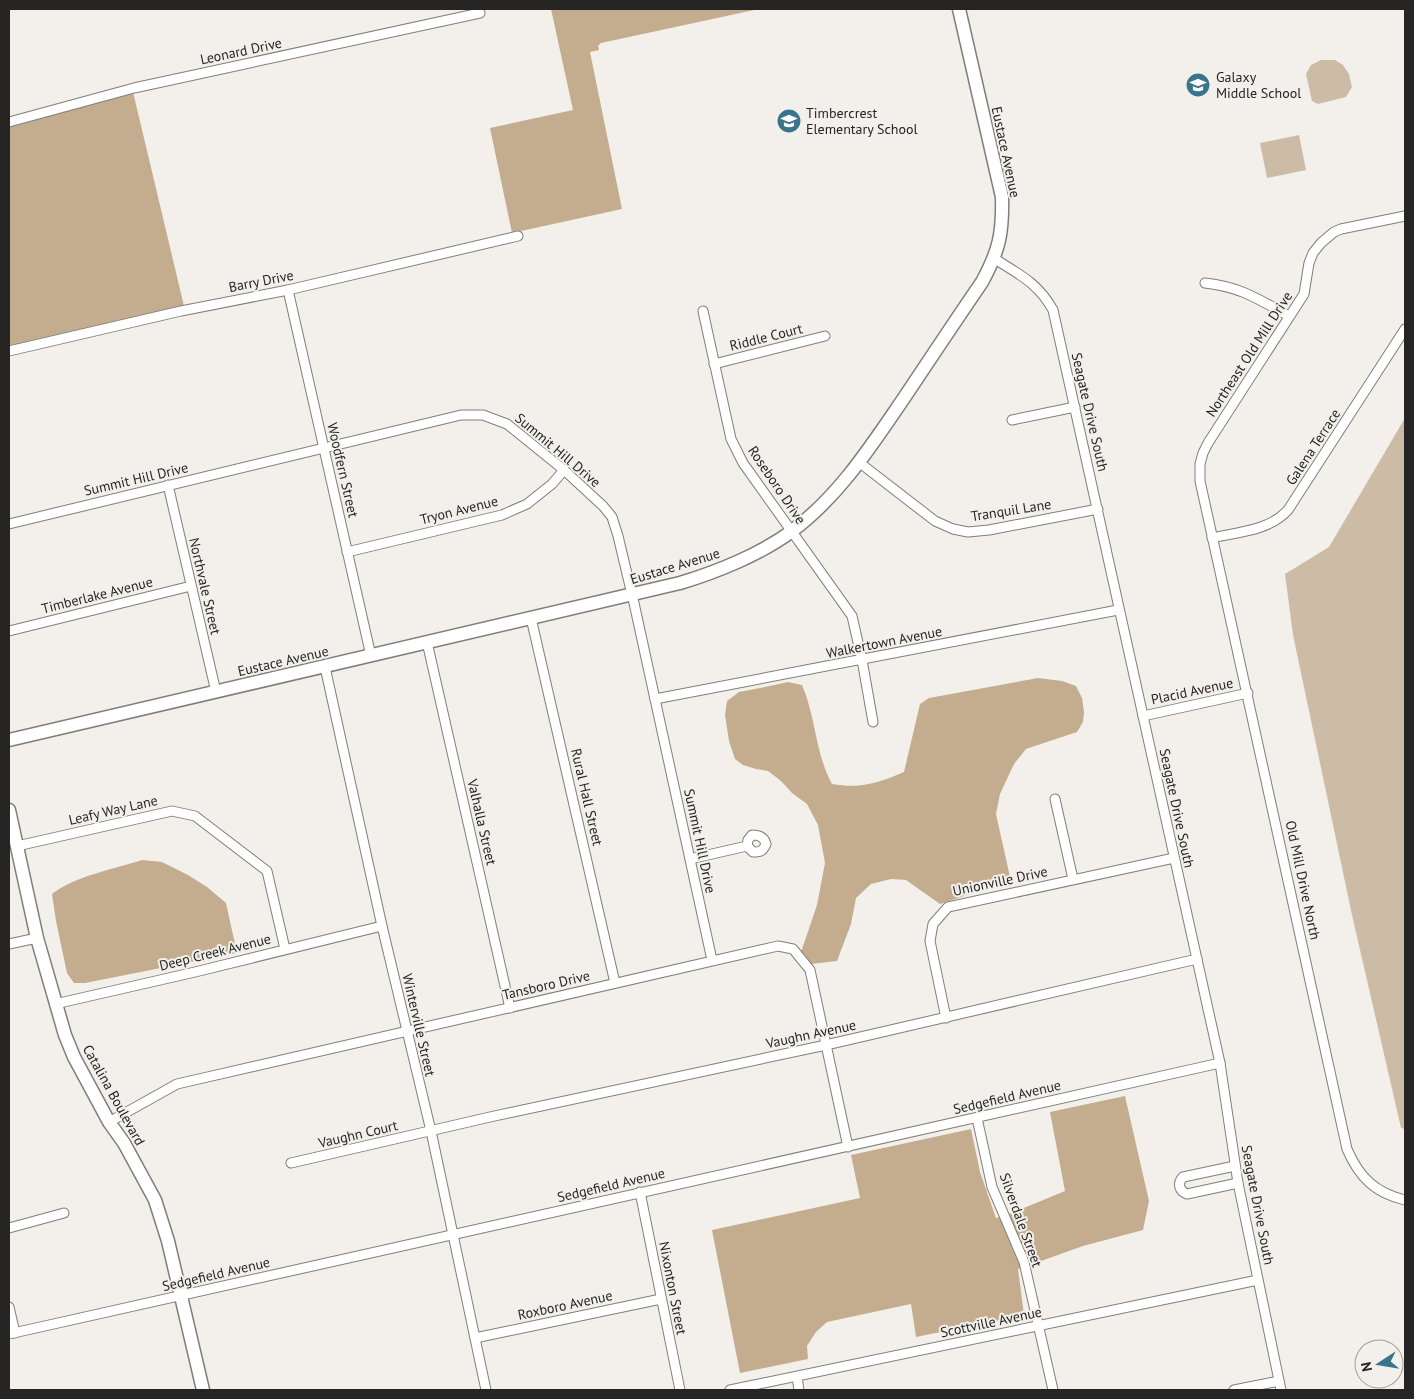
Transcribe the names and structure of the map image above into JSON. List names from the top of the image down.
{
  "streets": {
    "street": [
      "Leonard Drive",
      "Eustace Avenue",
      "Barry Drive",
      "Riddle Court",
      "Northeast Old Mill Drive",
      "Seagate Drive South",
      "Galena Terrace",
      "Summit Hill Drive",
      "Woodfern Street",
      "Roseboro Drive",
      "Tryon Avenue",
      "Tranquil Lane",
      "Northvale Street",
      "Timberlake Avenue",
      "Walkertown Avenue",
      "Placid Avenue",
      "Rural Hall Street",
      "Leafy Way Lane",
      "Valhalla Street",
      "Old Mill Drive North",
      "Unionville Drive",
      "Deep Creek Avenue",
      "Tansboro Drive",
      "Winterville Street",
      "Vaughn Avenue",
      "Catalina Boulevard",
      "Sedgefield Avenue",
      "Vaughn Court",
      "Silverdale Street",
      "Nixonton Street",
      "Roxboro Avenue",
      "Scottville Avenue"
    ]
  },
  "crossings": [
    ["Eustace Avenue", "Seagate Drive South"],
    ["Eustace Avenue", "Summit Hill Drive"],
    ["Eustace Avenue", "Woodfern Street"],
    ["Eustace Avenue", "Roseboro Drive"],
    ["Eustace Avenue", "Tranquil Lane"],
    ["Eustace Avenue", "Northvale Street"],
    ["Eustace Avenue", "Rural Hall Street"],
    ["Eustace Avenue", "Valhalla Street"],
    ["Eustace Avenue", "Winterville Street"],
    ["Barry Drive", "Woodfern Street"],
    ["Riddle Court", "Roseboro Drive"],
    ["Northeast Old Mill Drive", "Galena Terrace"],
    ["Northeast Old Mill Drive", "Old Mill Drive North"],
    ["Seagate Drive South", "Tranquil Lane"],
    ["Seagate Drive South", "Walkertown Avenue"],
    ["Seagate Drive South", "Placid Avenue"],
    ["Seagate Drive South", "Unionville Drive"],
    ["Seagate Drive South", "Vaughn Avenue"],
    ["Seagate Drive South", "Sedgefield Avenue"],
    ["Seagate Drive South", "Scottville Avenue"],
    ["Galena Terrace", "Old Mill Drive North"],
    ["Summit Hill Drive", "Woodfern Street"],
    ["Summit Hill Drive", "Tryon Avenue"],
    ["Summit Hill Drive", "Northvale Street"],
    ["Summit Hill Drive", "Walkertown Avenue"],
    ["Summit Hill Drive", "Tansboro Drive"],
    ["Woodfern Street", "Tryon Avenue"],
    ["Roseboro Drive", "Walkertown Avenue"],
    ["Northvale Street", "Timberlake Avenue"],
    ["Placid Avenue", "Old Mill Drive North"],
    ["Rural Hall Street", "Tansboro Drive"],
    ["Leafy Way Lane", "Deep Creek Avenue"],
    ["Leafy Way Lane", "Catalina Boulevard"],
    ["Valhalla Street", "Tansboro Drive"],
    ["Unionville Drive", "Vaughn Avenue"],
    ["Deep Creek Avenue", "Winterville Street"],
    ["Deep Creek Avenue", "Catalina Boulevard"],
    ["Tansboro Drive", "Winterville Street"],
    ["Tansboro Drive", "Vaughn Avenue"],
    ["Tansboro Drive", "Catalina Boulevard"],
    ["Tansboro Drive", "Sedgefield Avenue"],
    ["Winterville Street", "Vaughn Avenue"],
    ["Winterville Street", "Sedgefield Avenue"],
    ["Winterville Street", "Vaughn Court"],
    ["Winterville Street", "Roxboro Avenue"],
    ["Vaughn Avenue", "Vaughn Court"],
    ["Catalina Boulevard", "Sedgefield Avenue"],
    ["Sedgefield Avenue", "Silverdale Street"],
    ["Sedgefield Avenue", "Nixonton Street"],
    ["Silverdale Street", "Scottville Avenue"],
    ["Nixonton Street", "Roxboro Avenue"]
  ],
  "places": {
    "school or university": ["Galaxy Middle School", "Timbercrest Elementary School"]
  },
  "north": "left"
}
